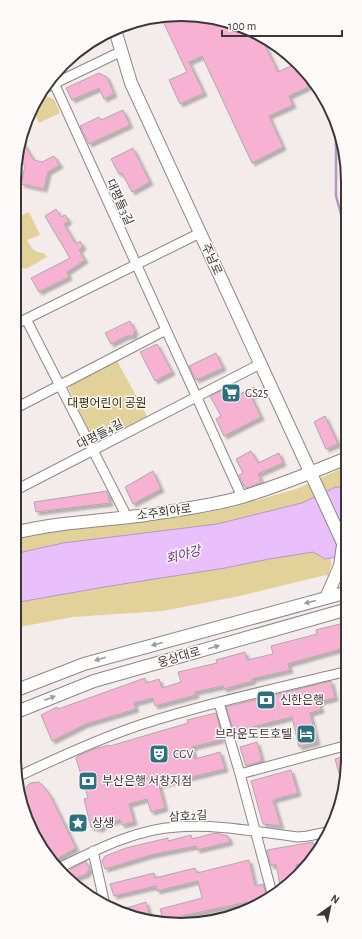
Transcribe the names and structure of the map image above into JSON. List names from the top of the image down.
{
  "streets": {
    "main road": ["주남로", "소주회야로", "웅상대로"],
    "street": ["대평들3길", "대평들4길", "삼호2길"]
  },
  "crossings": [
    ["대평들3길", "대평들4길"],
    ["대평들3길", "소주회야로"],
    ["주남로", "대평들4길"],
    ["주남로", "소주회야로"]
  ],
  "water": ["회야강"],
  "parks": ["대평어린이 공원"],
  "places": {
    "supermarket": ["GS25"],
    "bank": ["신한은행", "부산은행 서창지점"],
    "hotel": ["브라운도트호텔"],
    "theatre": ["CGV"],
    "place": ["상생"]
  },
  "scale_bar": "100 m",
  "north": "top right"
}
